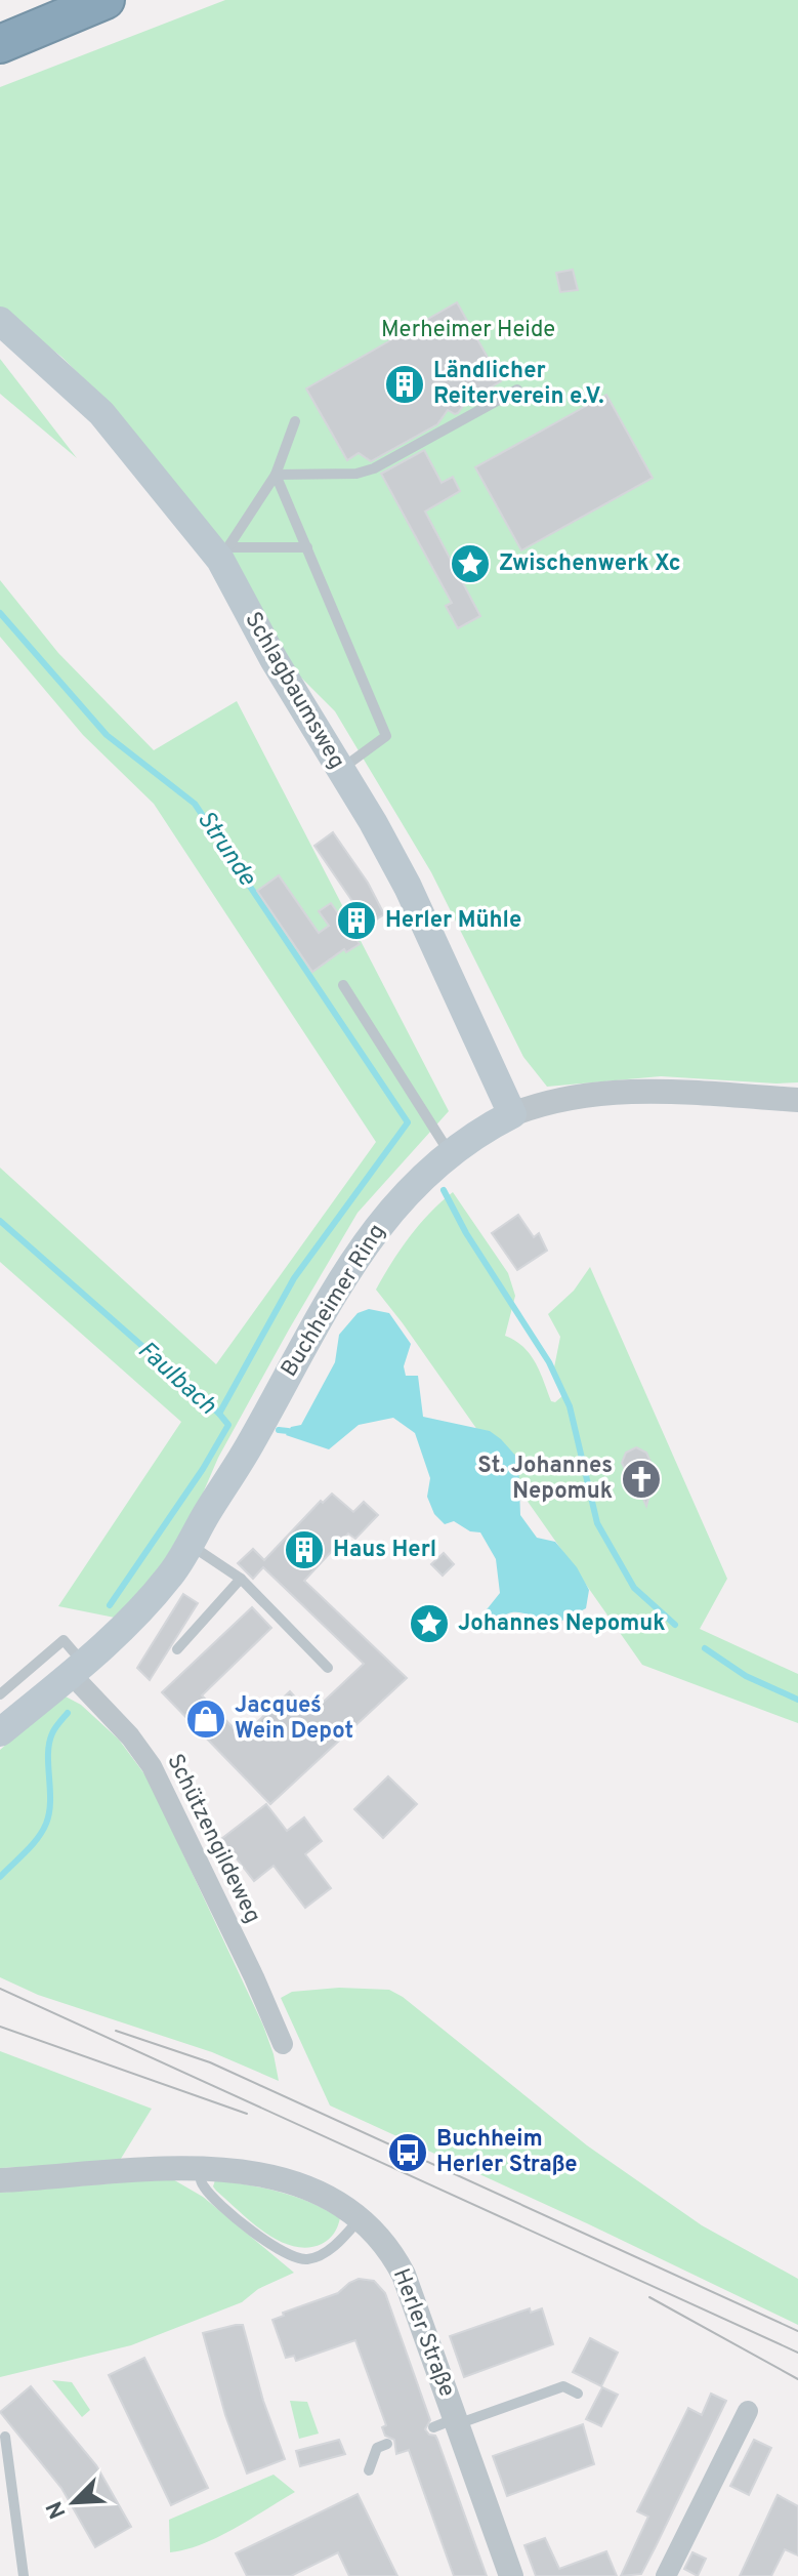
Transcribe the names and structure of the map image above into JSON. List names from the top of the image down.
{
  "streets": {
    "main road": ["Schlagbaumsweg", "Buchheimer Ring"],
    "street": ["Schützengildeweg", "Herler Straße"]
  },
  "crossings": [
    ["Schlagbaumsweg", "Buchheimer Ring"],
    ["Buchheimer Ring", "Schützengildeweg"]
  ],
  "water": ["Strunde", "Faulbach"],
  "parks": ["Merheimer Heide"],
  "places": {
    "building": ["Ländlicher Reiterverein e.V.", "Herler Mühle", "Haus Herl"],
    "place": ["Zwischenwerk Xc", "Johannes Nepomuk"],
    "church": ["St. Johannes Nepomuk"],
    "shop": ["Jacques´ Wein Depot"],
    "bus stop": ["Buchheim Herler Straße"]
  },
  "north": "bottom left"
}
